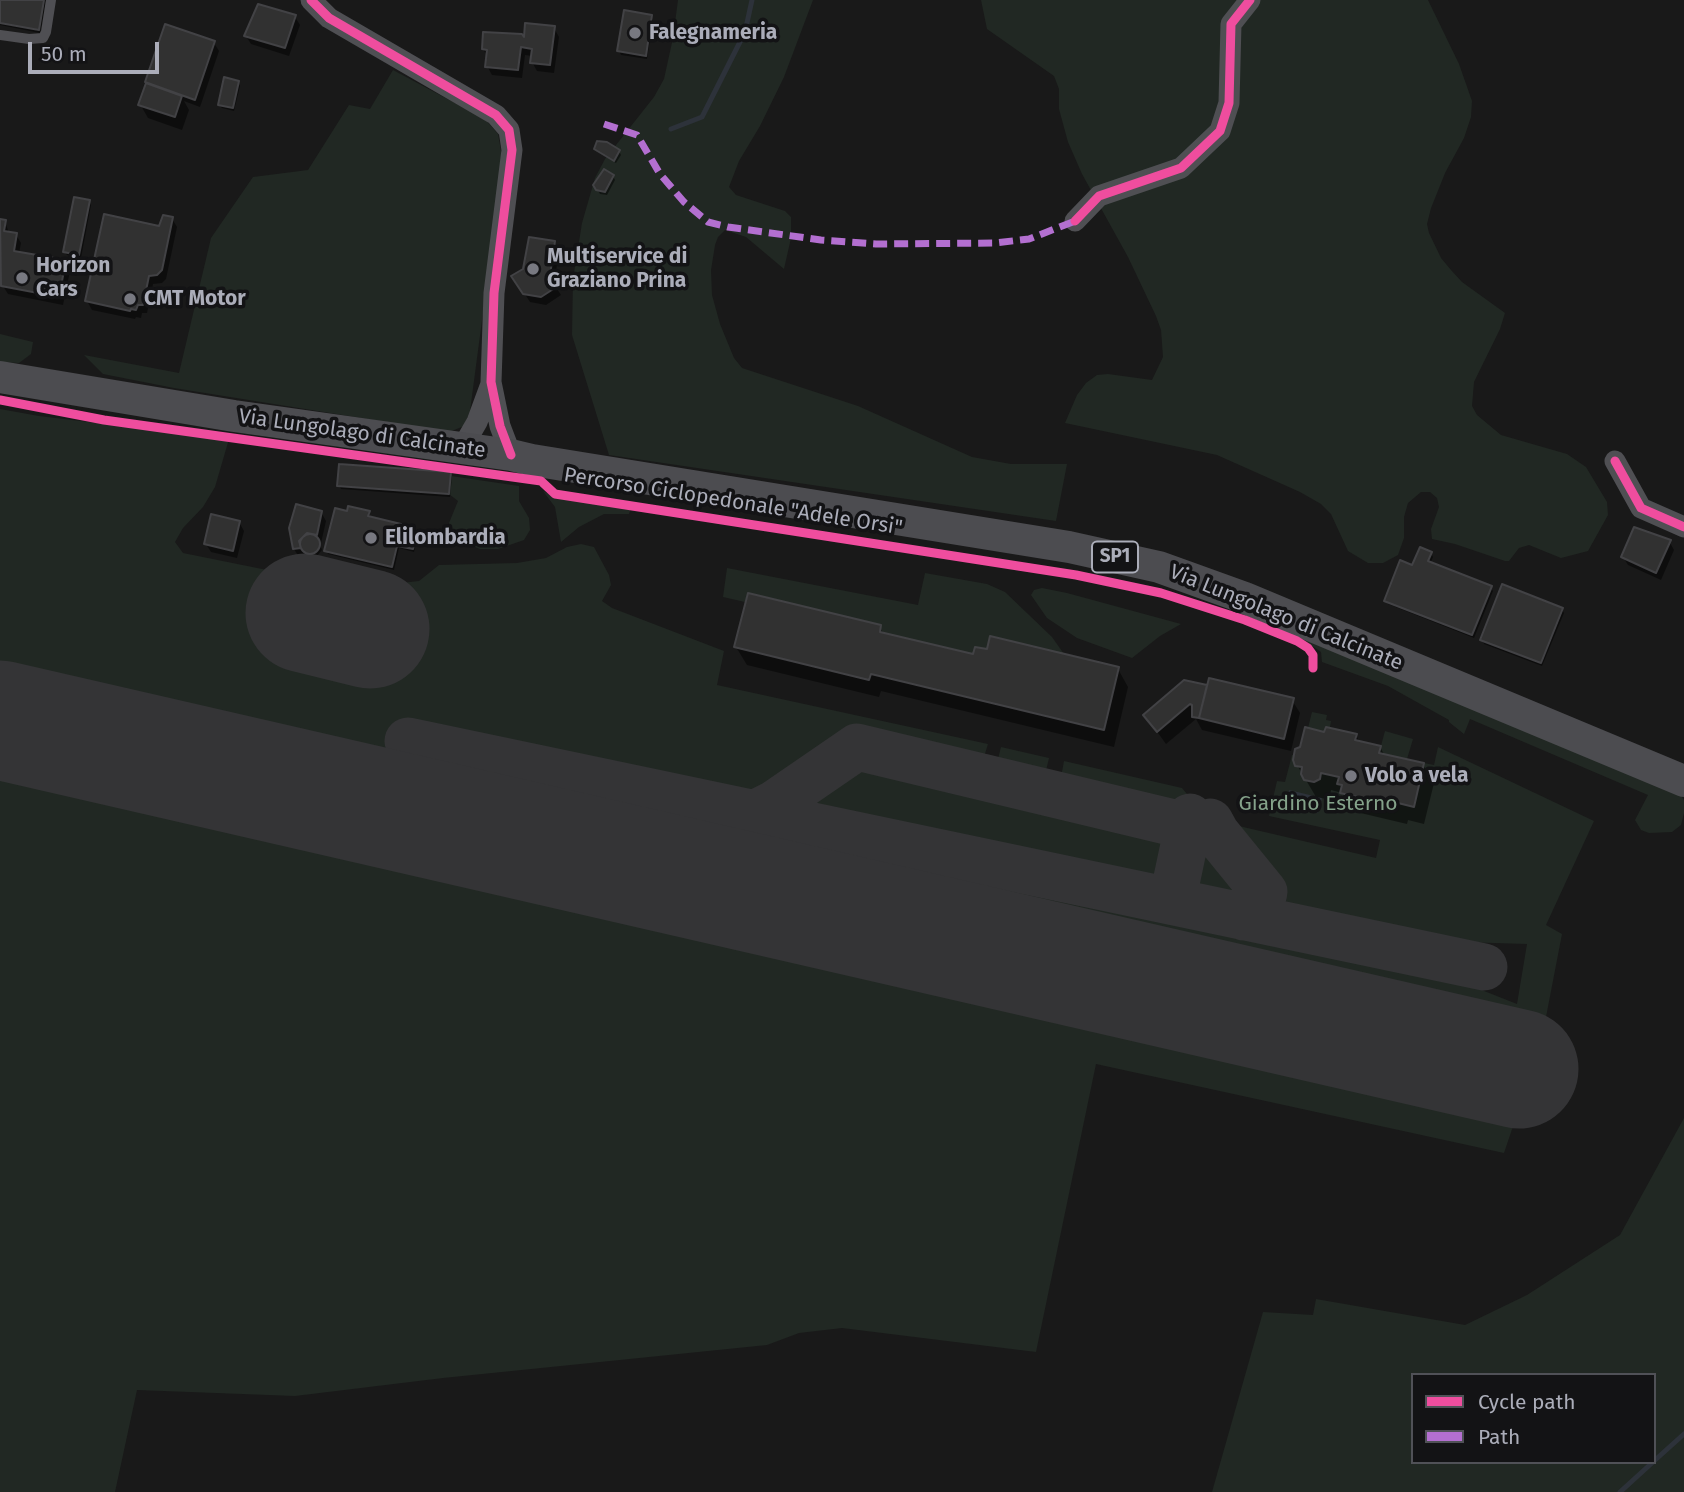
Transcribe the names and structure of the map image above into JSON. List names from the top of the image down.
{
  "streets": {
    "main road": ["Via Lungolago di Calcinate", "SP1"],
    "cycle path": ["Percorso Ciclopedonale \"Adele Orsi\""]
  },
  "parks": ["Giardino Esterno"],
  "places": [
    "Falegnameria",
    "Multiservice di Graziano Prina",
    "Horizon Cars",
    "CMT Motor",
    "Elilombardia",
    "Volo a vela"
  ],
  "legend": ["Cycle path", "Path"],
  "scale_bar": "50 m"
}
